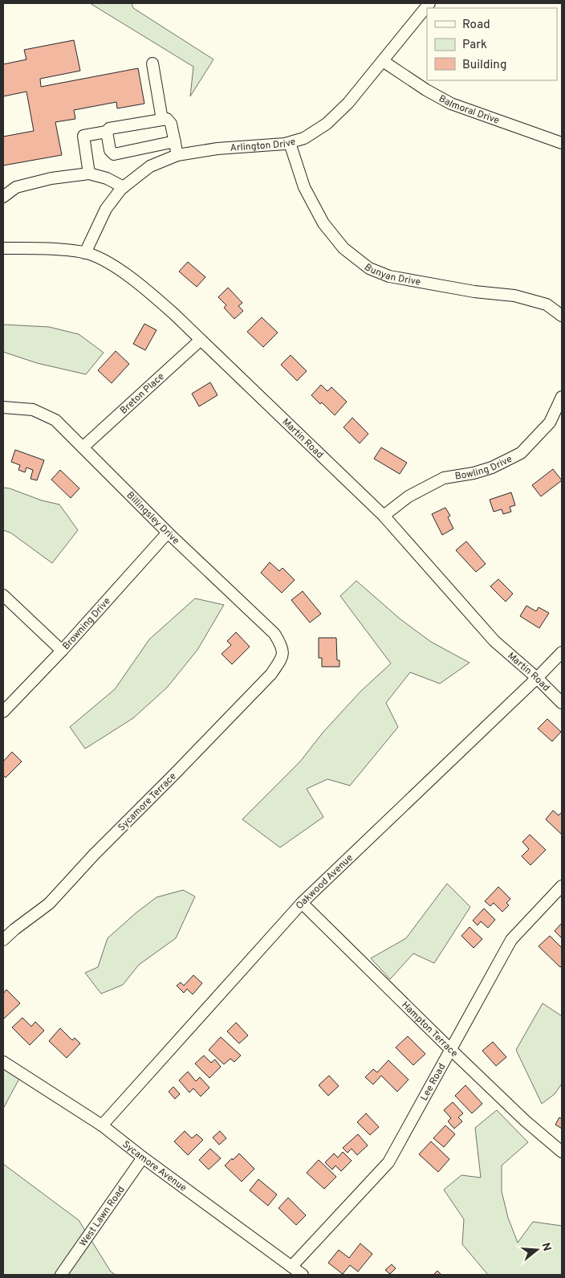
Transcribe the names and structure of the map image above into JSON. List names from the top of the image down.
{
  "streets": {
    "street": [
      "Balmoral Drive",
      "Arlington Drive",
      "Bunyan Drive",
      "Breton Place",
      "Martin Road",
      "Bowling Drive",
      "Billingsley Drive",
      "Browning Drive",
      "Sycamore Terrace",
      "Oakwood Avenue",
      "Hampton Terrace",
      "Lee Road",
      "Sycamore Avenue",
      "West Lawn Road"
    ]
  },
  "crossings": [
    ["Balmoral Drive", "Arlington Drive"],
    ["Arlington Drive", "Bunyan Drive"],
    ["Arlington Drive", "Martin Road"],
    ["Breton Place", "Martin Road"],
    ["Breton Place", "Billingsley Drive"],
    ["Martin Road", "Bowling Drive"],
    ["Martin Road", "Oakwood Avenue"],
    ["Billingsley Drive", "Browning Drive"],
    ["Billingsley Drive", "Sycamore Terrace"],
    ["Oakwood Avenue", "Hampton Terrace"],
    ["Oakwood Avenue", "Sycamore Avenue"],
    ["Hampton Terrace", "Lee Road"],
    ["Lee Road", "Sycamore Avenue"],
    ["Sycamore Avenue", "West Lawn Road"]
  ],
  "legend": ["Road", "Park", "Building"],
  "north": "right"
}
